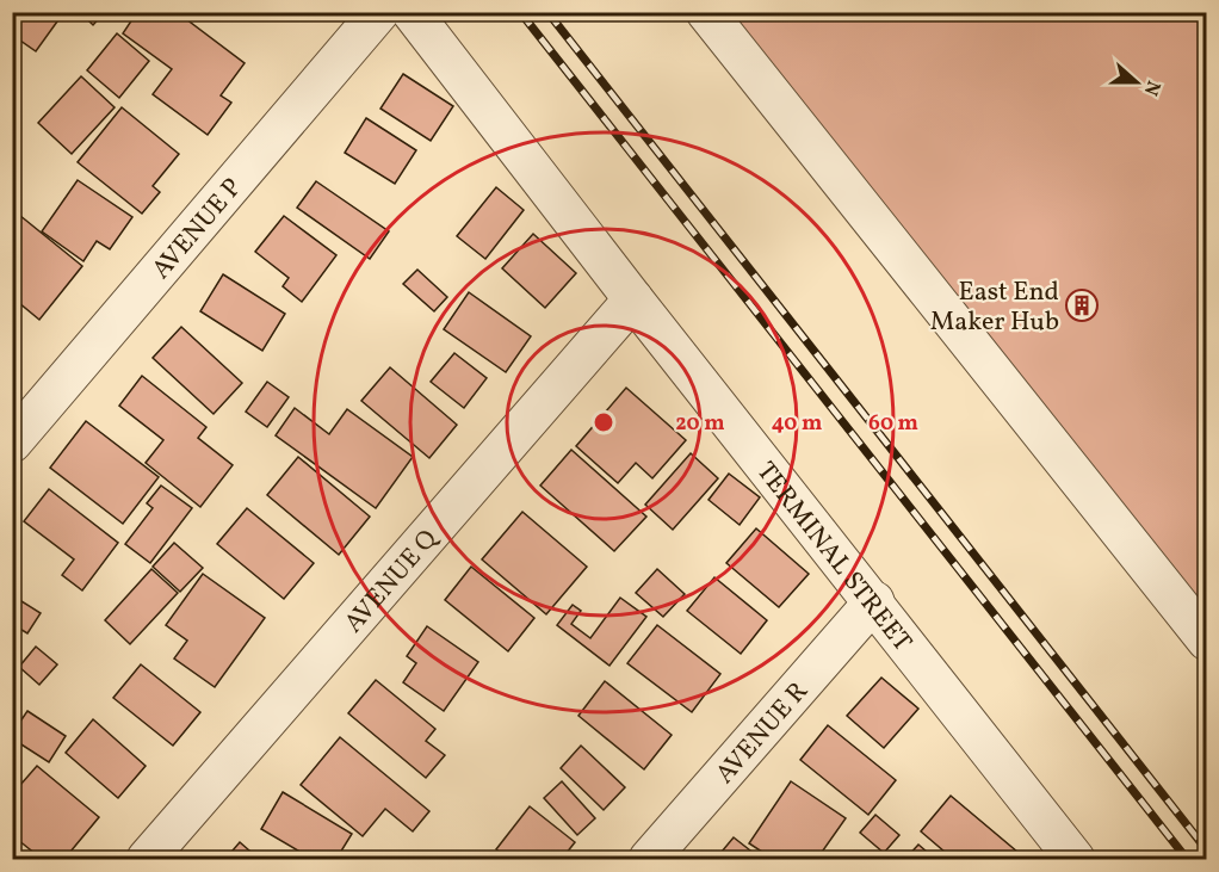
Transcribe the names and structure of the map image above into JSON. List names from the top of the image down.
{
  "streets": {
    "street": [
      "AVENUE P",
      "TERMINAL STREET",
      "AVENUE Q",
      "AVENUE R"
    ]
  },
  "crossings": [
    ["TERMINAL STREET", "AVENUE Q"],
    ["TERMINAL STREET", "AVENUE R"]
  ],
  "places": {
    "building": ["East End Maker Hub"]
  },
  "north": "right",
  "rings": ["20 m", "40 m", "60 m"]
}
